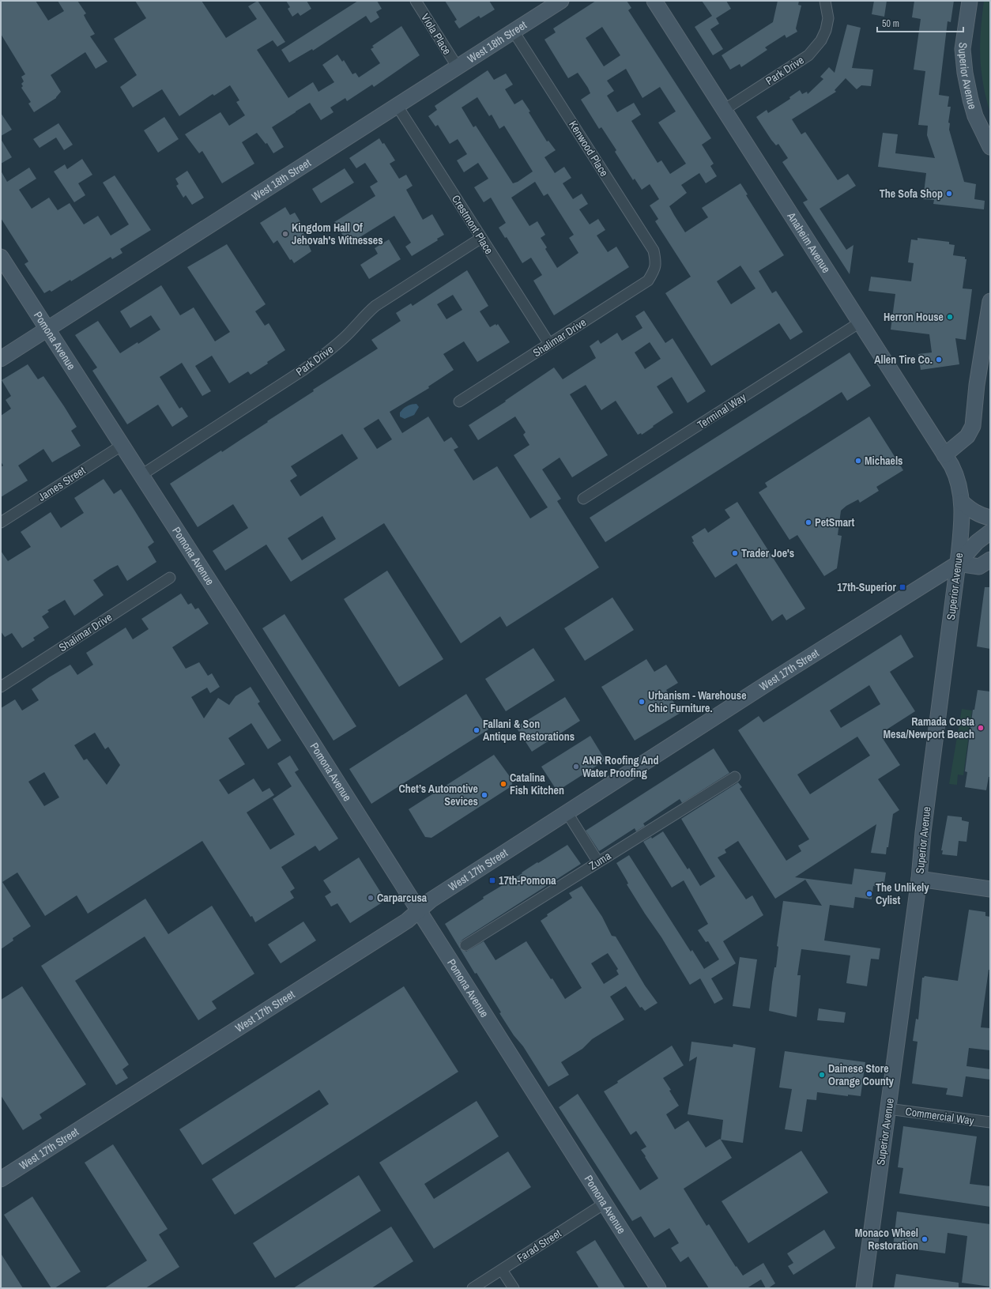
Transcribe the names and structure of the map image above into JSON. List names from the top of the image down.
{
  "streets": {
    "street": [
      "Viola Place",
      "West 18th Street",
      "Park Drive",
      "Superior Avenue",
      "Kenwood Place",
      "Crestmont Place",
      "Anaheim Avenue",
      "Shalimar Drive",
      "Pomona Avenue",
      "Terminal Way",
      "James Street",
      "West 17th Street",
      "Zuma",
      "Commercial Way",
      "Farad Street"
    ]
  },
  "crossings": [
    ["Viola Place", "West 18th Street"],
    ["West 18th Street", "Kenwood Place"],
    ["West 18th Street", "Crestmont Place"],
    ["West 18th Street", "Pomona Avenue"],
    ["Park Drive", "Crestmont Place"],
    ["Park Drive", "Anaheim Avenue"],
    ["Park Drive", "Pomona Avenue"],
    ["Superior Avenue", "Anaheim Avenue"],
    ["Superior Avenue", "West 17th Street"],
    ["Superior Avenue", "Commercial Way"],
    ["Kenwood Place", "Shalimar Drive"],
    ["Crestmont Place", "Shalimar Drive"],
    ["Anaheim Avenue", "Terminal Way"],
    ["Pomona Avenue", "James Street"],
    ["Pomona Avenue", "West 17th Street"],
    ["Pomona Avenue", "Farad Street"]
  ],
  "places": {
    "other": [
      "The Sofa Shop",
      "Kingdom Hall Of Jehovah's Witnesses",
      "Herron House",
      "Allen Tire Co.",
      "Michaels",
      "PetSmart",
      "Trader Joe's",
      "Urbanism - Warehouse Chic Furniture.",
      "Ramada Costa Mesa/Newport Beach",
      "Fallani & Son Antique Restorations",
      "ANR Roofing And Water Proofing",
      "Catalina Fish Kitchen",
      "Chet’s Automotive Sevices",
      "The Unlikely Cylist",
      "Carparcusa",
      "Dainese Store Orange County",
      "Monaco Wheel Restoration"
    ],
    "transit": ["17th-Superior", "17th-Pomona"]
  },
  "scale_bar": "50 m"
}
